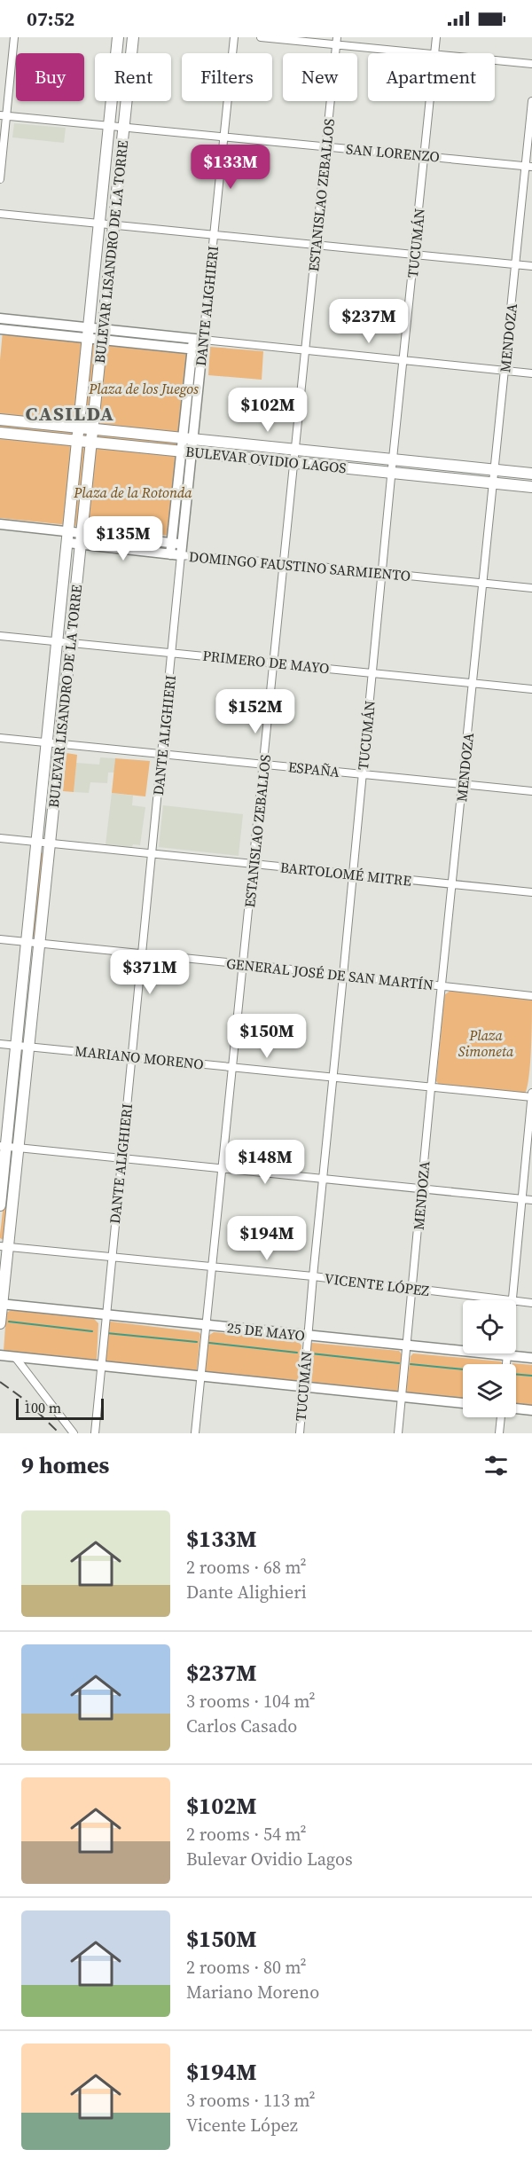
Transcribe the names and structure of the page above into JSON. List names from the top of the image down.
{
  "streets": {
    "main road": ["BULEVAR LISANDRO DE LA TORRE", "BULEVAR OVIDIO LAGOS"],
    "street": [
      "SAN LORENZO",
      "ESTANISLAO ZEBALLOS",
      "TUCUMÁN",
      "DANTE ALIGHIERI",
      "MENDOZA",
      "DOMINGO FAUSTINO SARMIENTO",
      "PRIMERO DE MAYO",
      "ESPAÑA",
      "BARTOLOMÉ MITRE",
      "GENERAL JOSÉ DE SAN MARTÍN",
      "MARIANO MORENO",
      "VICENTE LÓPEZ",
      "25 DE MAYO"
    ]
  },
  "crossings": [
    ["SAN LORENZO", "ESTANISLAO ZEBALLOS"],
    ["SAN LORENZO", "TUCUMÁN"],
    ["SAN LORENZO", "BULEVAR LISANDRO DE LA TORRE"],
    ["SAN LORENZO", "DANTE ALIGHIERI"],
    ["SAN LORENZO", "MENDOZA"],
    ["ESTANISLAO ZEBALLOS", "BULEVAR OVIDIO LAGOS"],
    ["ESTANISLAO ZEBALLOS", "DOMINGO FAUSTINO SARMIENTO"],
    ["ESTANISLAO ZEBALLOS", "PRIMERO DE MAYO"],
    ["ESTANISLAO ZEBALLOS", "ESPAÑA"],
    ["ESTANISLAO ZEBALLOS", "BARTOLOMÉ MITRE"],
    ["ESTANISLAO ZEBALLOS", "GENERAL JOSÉ DE SAN MARTÍN"],
    ["ESTANISLAO ZEBALLOS", "MARIANO MORENO"],
    ["ESTANISLAO ZEBALLOS", "VICENTE LÓPEZ"],
    ["ESTANISLAO ZEBALLOS", "25 DE MAYO"],
    ["TUCUMÁN", "BULEVAR OVIDIO LAGOS"],
    ["TUCUMÁN", "DOMINGO FAUSTINO SARMIENTO"],
    ["TUCUMÁN", "PRIMERO DE MAYO"],
    ["TUCUMÁN", "ESPAÑA"],
    ["TUCUMÁN", "BARTOLOMÉ MITRE"],
    ["TUCUMÁN", "GENERAL JOSÉ DE SAN MARTÍN"],
    ["TUCUMÁN", "MARIANO MORENO"],
    ["TUCUMÁN", "VICENTE LÓPEZ"],
    ["TUCUMÁN", "25 DE MAYO"],
    ["BULEVAR LISANDRO DE LA TORRE", "BULEVAR OVIDIO LAGOS"],
    ["BULEVAR LISANDRO DE LA TORRE", "DOMINGO FAUSTINO SARMIENTO"],
    ["BULEVAR LISANDRO DE LA TORRE", "PRIMERO DE MAYO"],
    ["BULEVAR LISANDRO DE LA TORRE", "ESPAÑA"],
    ["BULEVAR LISANDRO DE LA TORRE", "BARTOLOMÉ MITRE"],
    ["BULEVAR LISANDRO DE LA TORRE", "GENERAL JOSÉ DE SAN MARTÍN"],
    ["BULEVAR LISANDRO DE LA TORRE", "MARIANO MORENO"],
    ["BULEVAR LISANDRO DE LA TORRE", "VICENTE LÓPEZ"],
    ["BULEVAR LISANDRO DE LA TORRE", "25 DE MAYO"],
    ["DANTE ALIGHIERI", "BULEVAR OVIDIO LAGOS"],
    ["DANTE ALIGHIERI", "DOMINGO FAUSTINO SARMIENTO"],
    ["DANTE ALIGHIERI", "PRIMERO DE MAYO"],
    ["DANTE ALIGHIERI", "ESPAÑA"],
    ["DANTE ALIGHIERI", "BARTOLOMÉ MITRE"],
    ["DANTE ALIGHIERI", "GENERAL JOSÉ DE SAN MARTÍN"],
    ["DANTE ALIGHIERI", "MARIANO MORENO"],
    ["DANTE ALIGHIERI", "VICENTE LÓPEZ"],
    ["DANTE ALIGHIERI", "25 DE MAYO"],
    ["MENDOZA", "BULEVAR OVIDIO LAGOS"],
    ["MENDOZA", "DOMINGO FAUSTINO SARMIENTO"],
    ["MENDOZA", "PRIMERO DE MAYO"],
    ["MENDOZA", "ESPAÑA"],
    ["MENDOZA", "BARTOLOMÉ MITRE"],
    ["MENDOZA", "GENERAL JOSÉ DE SAN MARTÍN"],
    ["MENDOZA", "MARIANO MORENO"],
    ["MENDOZA", "VICENTE LÓPEZ"],
    ["MENDOZA", "25 DE MAYO"]
  ],
  "districts": ["CASILDA"],
  "parks": ["Plaza de los Juegos", "Plaza de la Rotonda", "Plaza Simoneta"],
  "scale_bar": "100 m",
  "page": {
    "status": "07:52",
    "chip": [
      "Buy",
      "Rent",
      "Filters",
      "New",
      "Apartment"
    ],
    "price": [
      "$133M",
      "$237M",
      "$102M",
      "$135M",
      "$152M",
      "$371M",
      "$150M",
      "$148M",
      "$194M"
    ],
    "scale": "100 m",
    "heading": "9 homes",
    "list": [
      {
        "name": "$133M",
        "note": "2 rooms · 68 m² · Dante Alighieri"
      },
      {
        "name": "$237M",
        "note": "3 rooms · 104 m² · Carlos Casado"
      },
      {
        "name": "$102M",
        "note": "2 rooms · 54 m² · Bulevar Ovidio Lagos"
      },
      {
        "name": "$150M",
        "note": "2 rooms · 80 m² · Mariano Moreno"
      },
      {
        "name": "$194M",
        "note": "3 rooms · 113 m² · Vicente López"
      }
    ]
  }
}
